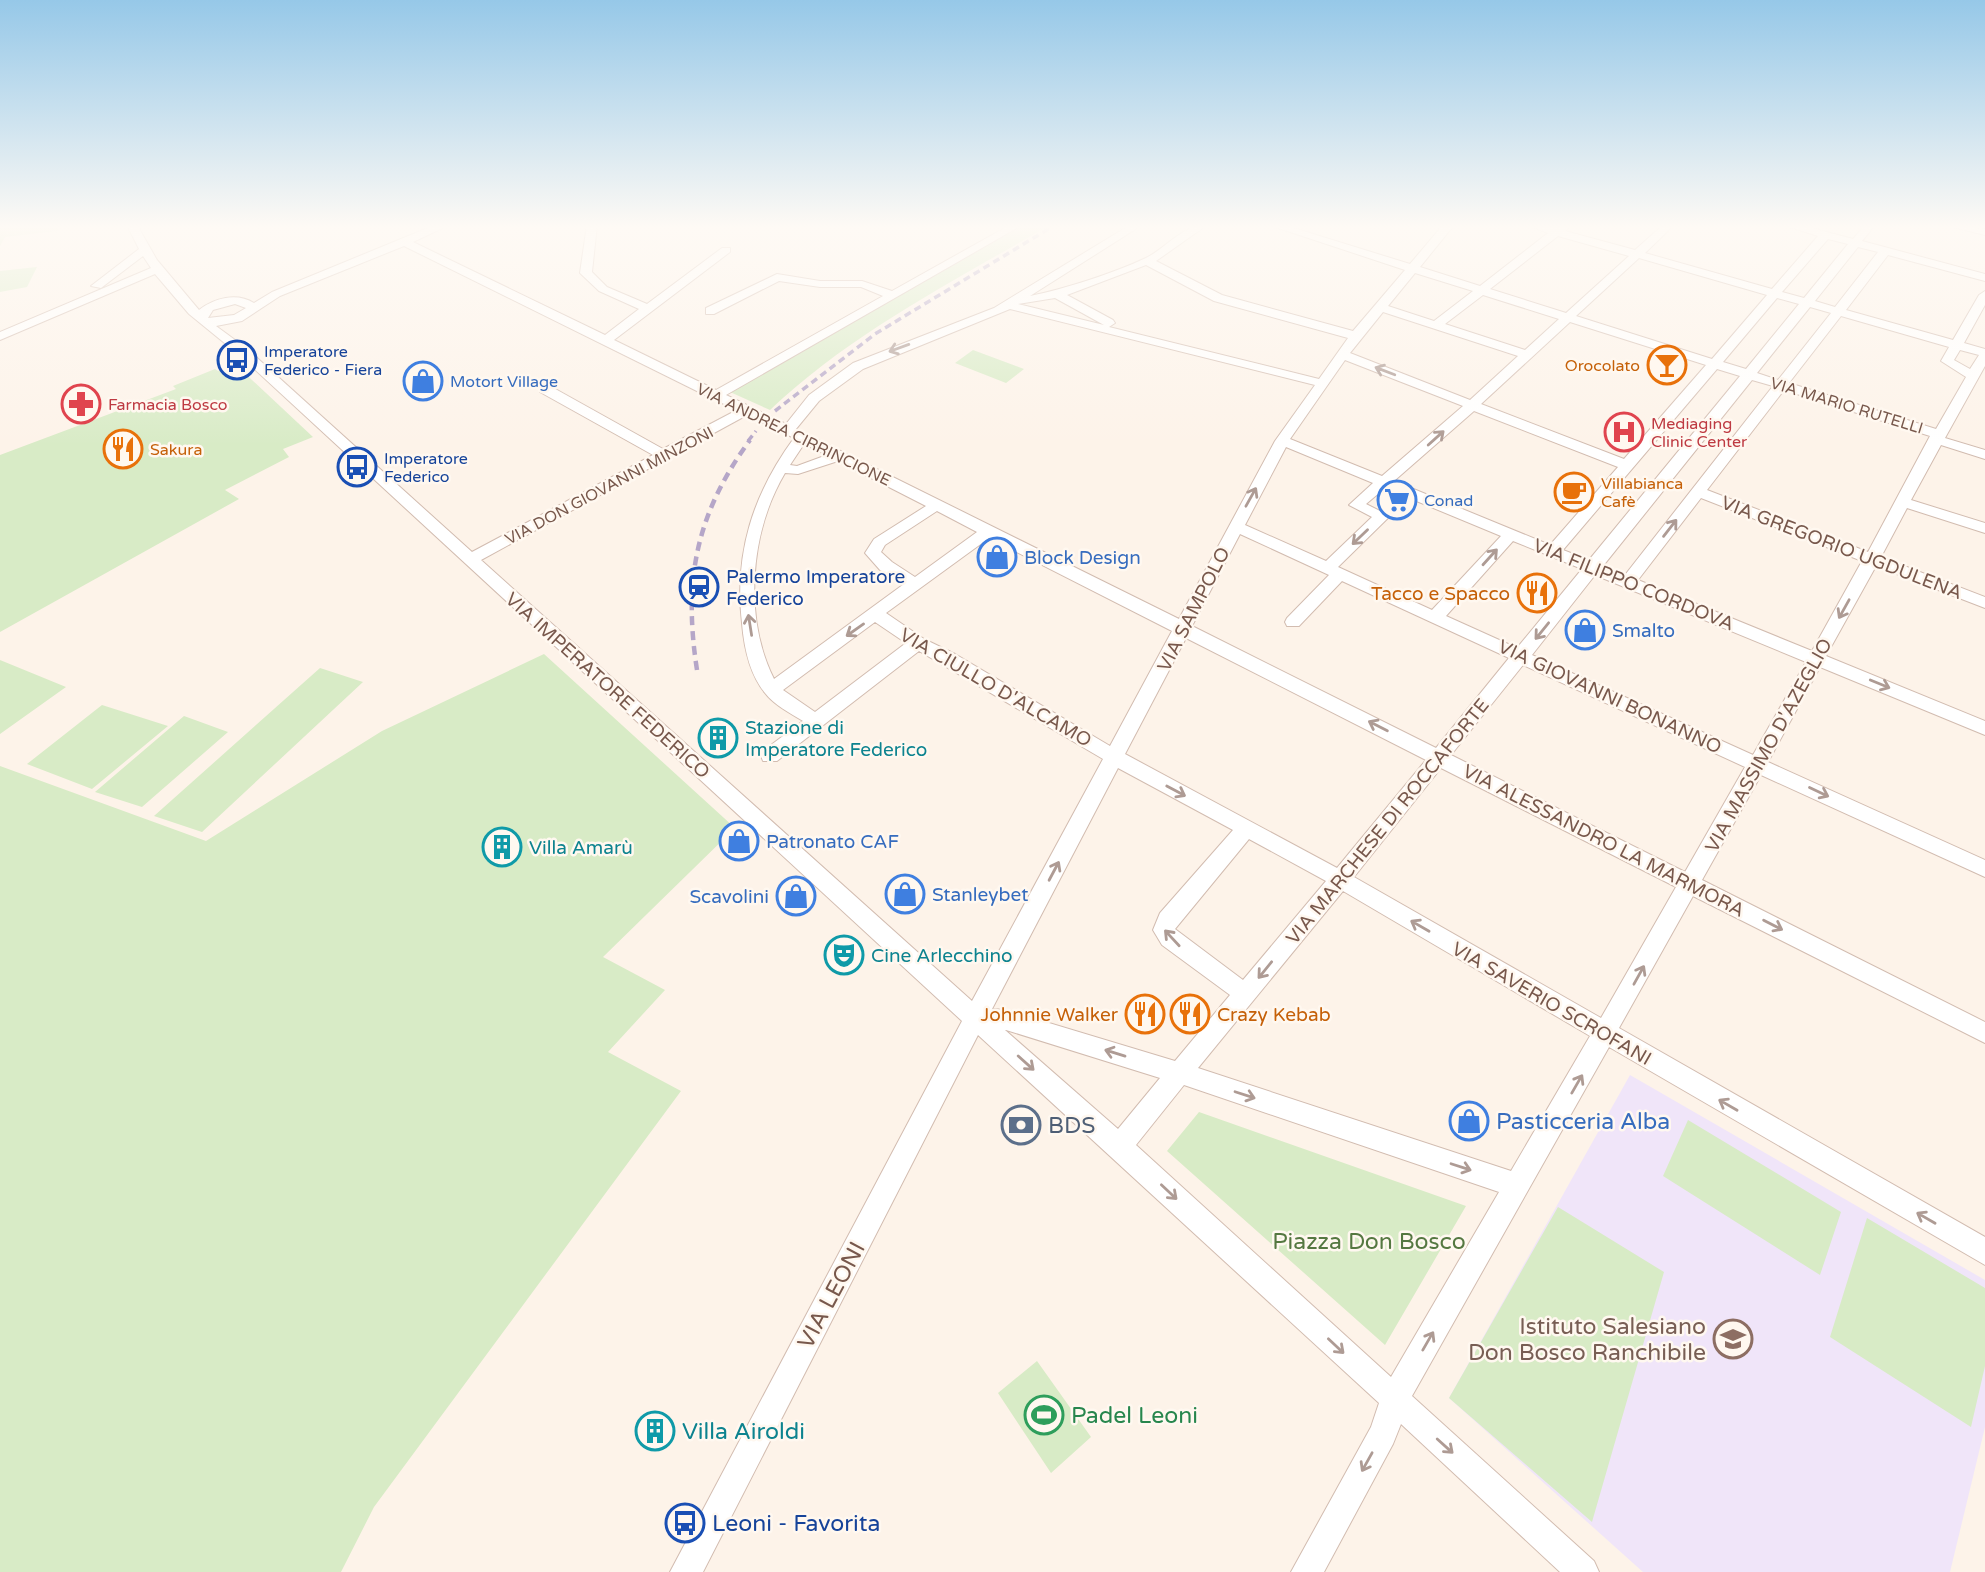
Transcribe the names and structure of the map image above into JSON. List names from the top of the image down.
{
  "streets": {
    "street": [
      "VIA MARIO RUTELLI",
      "VIA ANDREA CIRRINCIONE",
      "VIA DON GIOVANNI MINZONI",
      "VIA GREGORIO UGDULENA",
      "VIA FILIPPO CORDOVA",
      "VIA SAMPOLO",
      "VIA IMPERATORE FEDERICO",
      "VIA CIULLO D'ALCAMO",
      "VIA GIOVANNI BONANNO",
      "VIA MASSIMO D'AZEGLIO",
      "VIA MARCHESE DI ROCCAFORTE",
      "VIA ALESSANDRO LA MARMORA",
      "VIA SAVERIO SCROFANI",
      "VIA LEONI"
    ]
  },
  "crossings": [
    ["VIA MARIO RUTELLI", "VIA MASSIMO D'AZEGLIO"],
    ["VIA MARIO RUTELLI", "VIA MARCHESE DI ROCCAFORTE"],
    ["VIA ANDREA CIRRINCIONE", "VIA DON GIOVANNI MINZONI"],
    ["VIA ANDREA CIRRINCIONE", "VIA SAMPOLO"],
    ["VIA ANDREA CIRRINCIONE", "VIA ALESSANDRO LA MARMORA"],
    ["VIA DON GIOVANNI MINZONI", "VIA IMPERATORE FEDERICO"],
    ["VIA GREGORIO UGDULENA", "VIA MASSIMO D'AZEGLIO"],
    ["VIA FILIPPO CORDOVA", "VIA SAMPOLO"],
    ["VIA FILIPPO CORDOVA", "VIA MASSIMO D'AZEGLIO"],
    ["VIA FILIPPO CORDOVA", "VIA MARCHESE DI ROCCAFORTE"],
    ["VIA SAMPOLO", "VIA IMPERATORE FEDERICO"],
    ["VIA SAMPOLO", "VIA CIULLO D'ALCAMO"],
    ["VIA SAMPOLO", "VIA GIOVANNI BONANNO"],
    ["VIA SAMPOLO", "VIA ALESSANDRO LA MARMORA"],
    ["VIA SAMPOLO", "VIA SAVERIO SCROFANI"],
    ["VIA SAMPOLO", "VIA LEONI"],
    ["VIA IMPERATORE FEDERICO", "VIA LEONI"],
    ["VIA CIULLO D'ALCAMO", "VIA SAVERIO SCROFANI"],
    ["VIA GIOVANNI BONANNO", "VIA MASSIMO D'AZEGLIO"],
    ["VIA GIOVANNI BONANNO", "VIA MARCHESE DI ROCCAFORTE"],
    ["VIA MASSIMO D'AZEGLIO", "VIA ALESSANDRO LA MARMORA"],
    ["VIA MASSIMO D'AZEGLIO", "VIA SAVERIO SCROFANI"],
    ["VIA MARCHESE DI ROCCAFORTE", "VIA ALESSANDRO LA MARMORA"],
    ["VIA MARCHESE DI ROCCAFORTE", "VIA SAVERIO SCROFANI"]
  ],
  "one_way": ["VIA SAMPOLO"],
  "parks": ["Piazza Don Bosco"],
  "places": {
    "bus stop": ["Imperatore Federico - Fiera", "Imperatore Federico", "Leoni - Favorita"],
    "bar": ["Orocolato"],
    "shop": [
      "Motort Village",
      "Block Design",
      "Smalto",
      "Patronato CAF",
      "Stanleybet",
      "Scavolini",
      "Pasticceria Alba"
    ],
    "pharmacy": ["Farmacia Bosco"],
    "hospital": ["Mediaging Clinic Center"],
    "restaurant": [
      "Sakura",
      "Tacco e Spacco",
      "Johnnie Walker",
      "Crazy Kebab"
    ],
    "cafe": ["Villabianca Cafè"],
    "supermarket": ["Conad"],
    "station": ["Palermo Imperatore Federico"],
    "building": ["Stazione di Imperatore Federico", "Villa Amarù", "Villa Airoldi"],
    "theatre": ["Cine Arlecchino"],
    "bank": ["BDS"],
    "school or university": ["Istituto Salesiano Don Bosco Ranchibile"],
    "sports": ["Padel Leoni"]
  }
}
